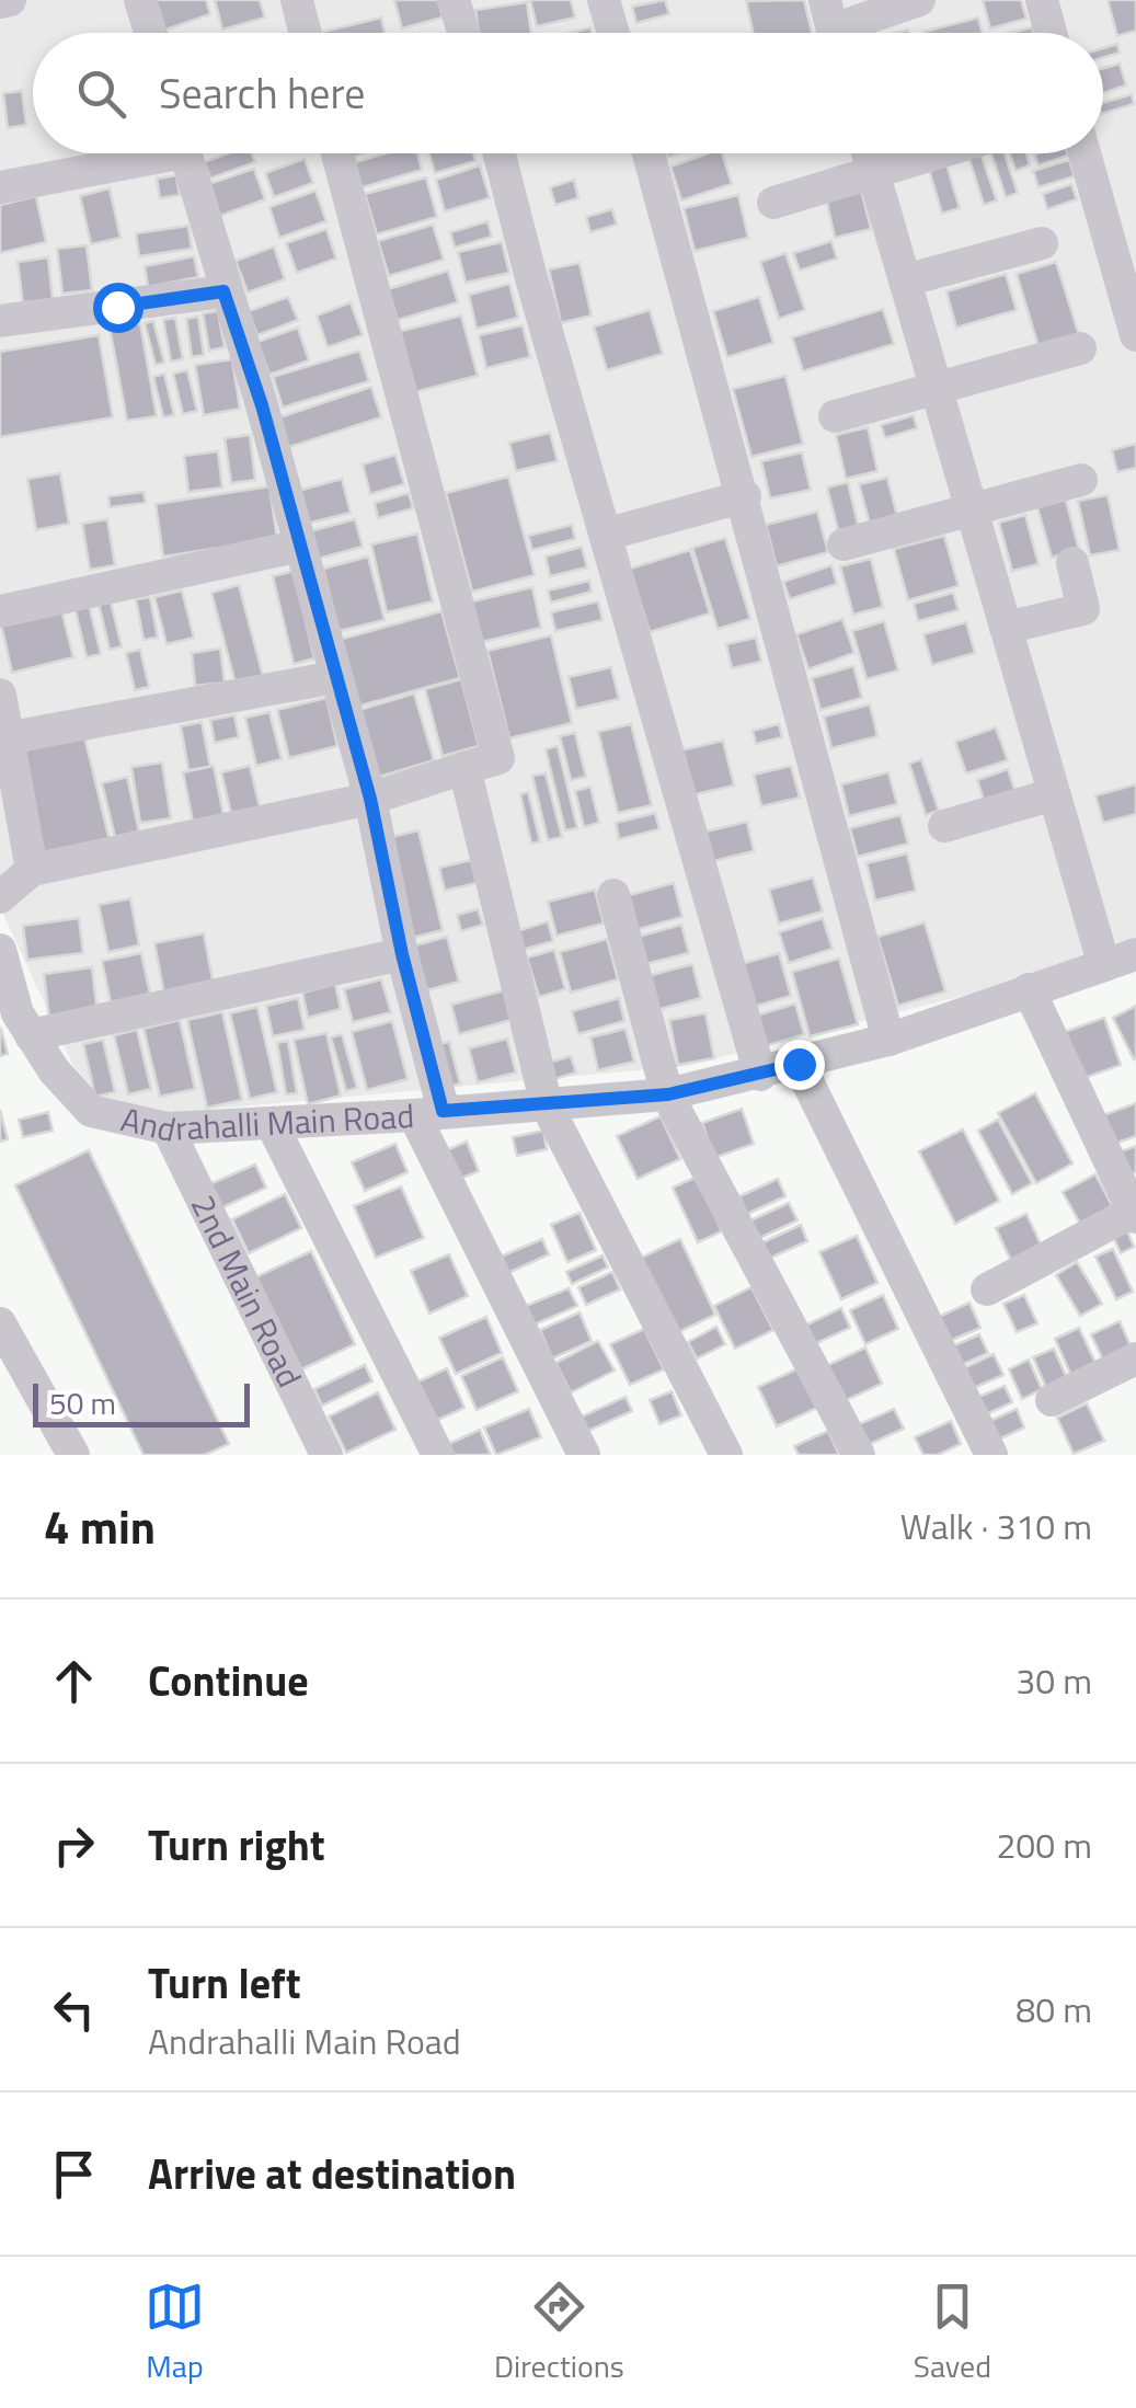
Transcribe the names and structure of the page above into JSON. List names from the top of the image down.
{
  "streets": {
    "street": ["Andrahalli Main Road", "2nd Main Road"]
  },
  "crossings": [
    ["Andrahalli Main Road", "2nd Main Road"]
  ],
  "scale_bar": "50 m",
  "page": {
    "search": "Search here",
    "scale": "50 m",
    "heading": ["4 min", "Walk · 310 m"],
    "list": [
      ["Continue", "30 m"],
      ["Turn right", "200 m"],
      ["Turn left", "Andrahalli Main Road", "80 m"],
      "Arrive at destination"
    ],
    "nav": ["Map", "Directions", "Saved"]
  }
}
